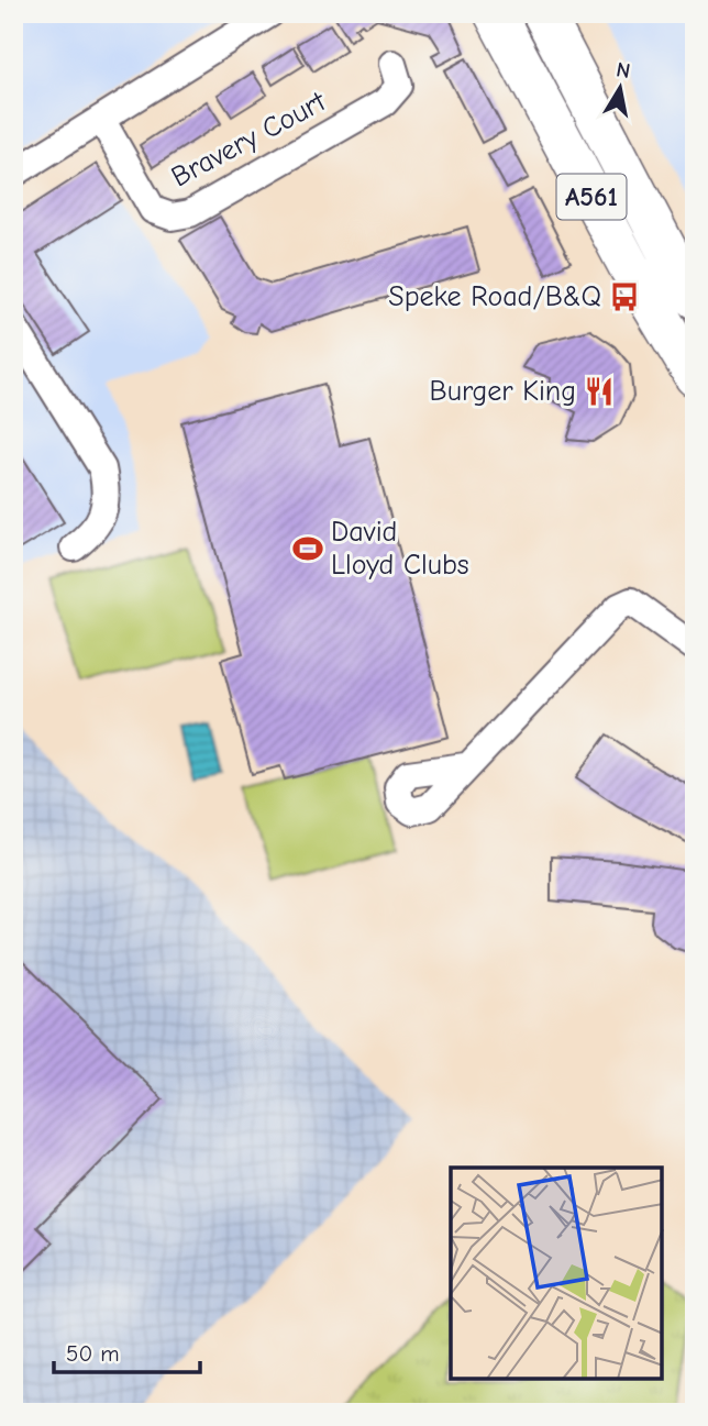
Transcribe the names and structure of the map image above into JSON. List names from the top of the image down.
{
  "streets": {
    "highway": ["A561"],
    "street": ["Bravery Court"]
  },
  "places": {
    "bus stop": ["Speke Road/B&Q"],
    "restaurant": ["Burger King"],
    "sports": ["David Lloyd Clubs"]
  },
  "scale_bar": "50 m",
  "north": "top"
}
